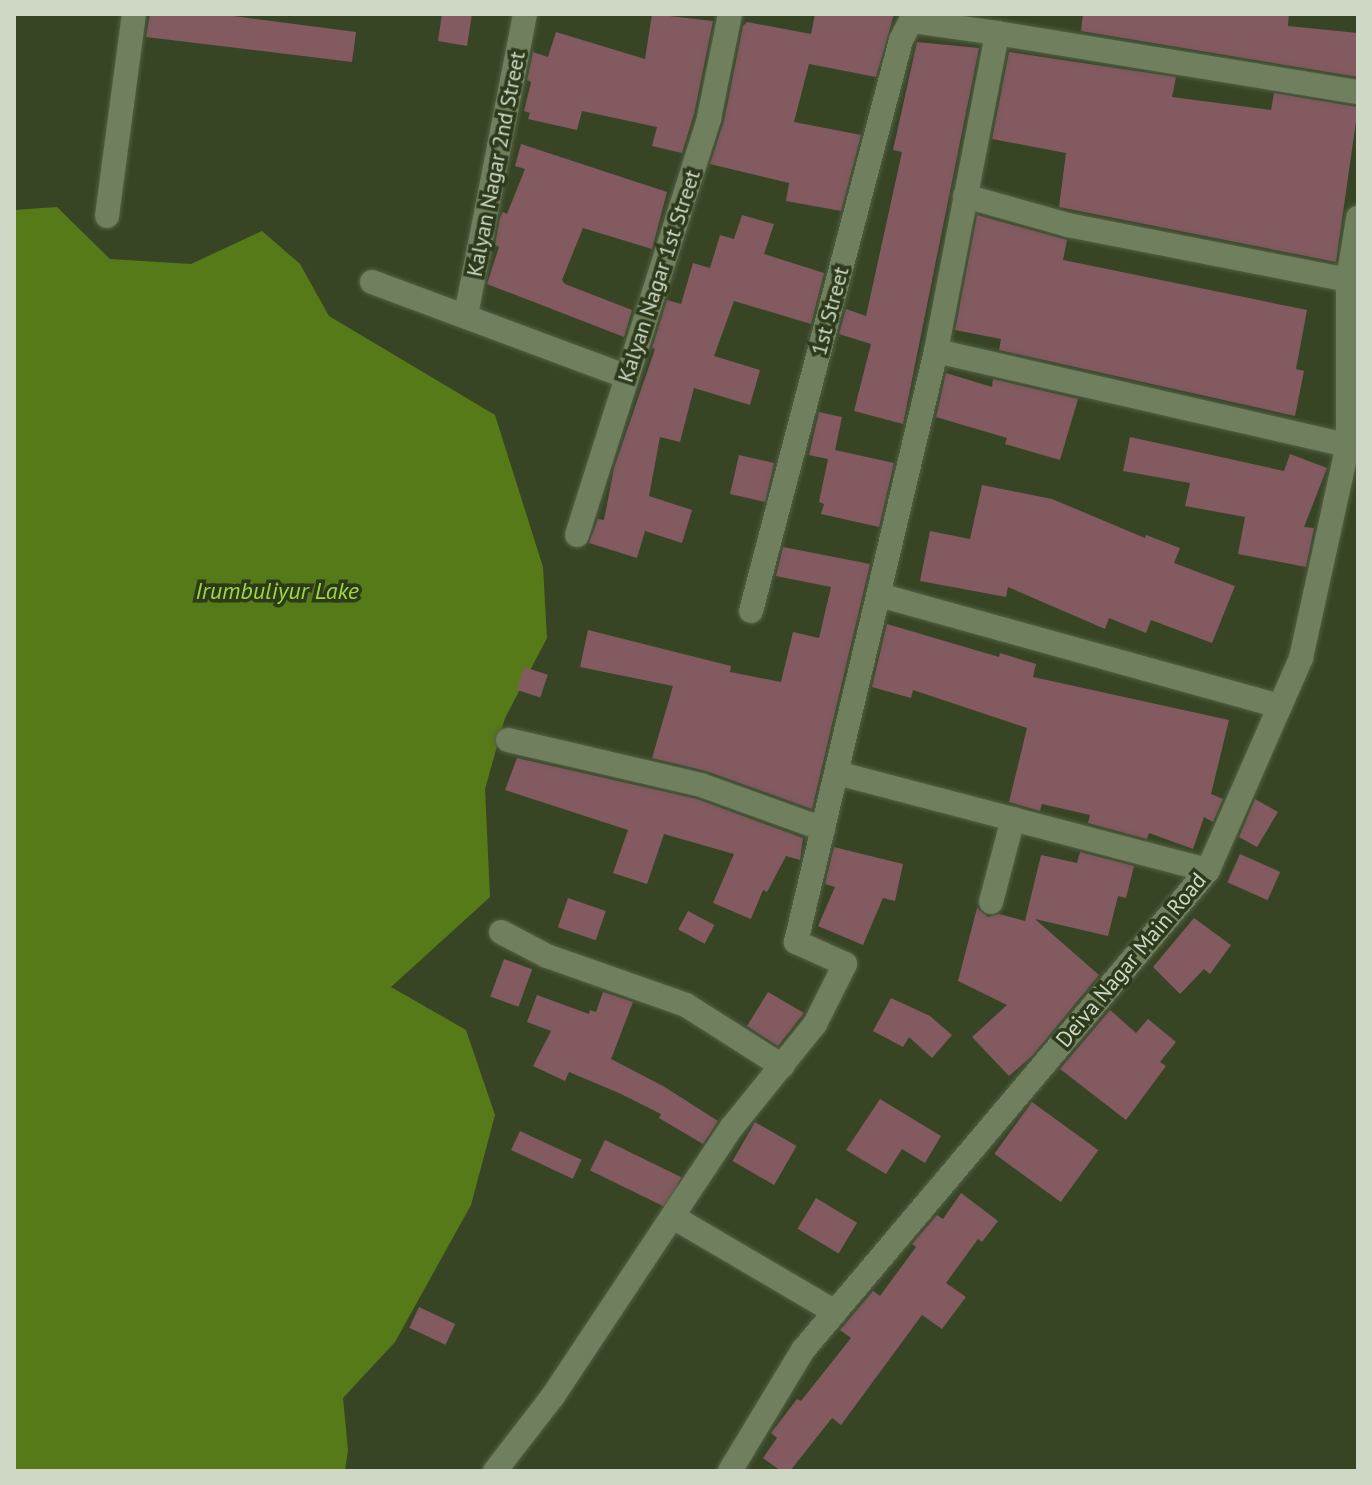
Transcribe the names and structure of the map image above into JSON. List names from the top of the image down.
{
  "streets": {
    "street": [
      "Kalyan Nagar 2nd Street",
      "Kalyan Nagar 1st Street",
      "1st Street",
      "Deiva Nagar Main Road"
    ]
  },
  "water": ["Irumbuliyur Lake"]
}
